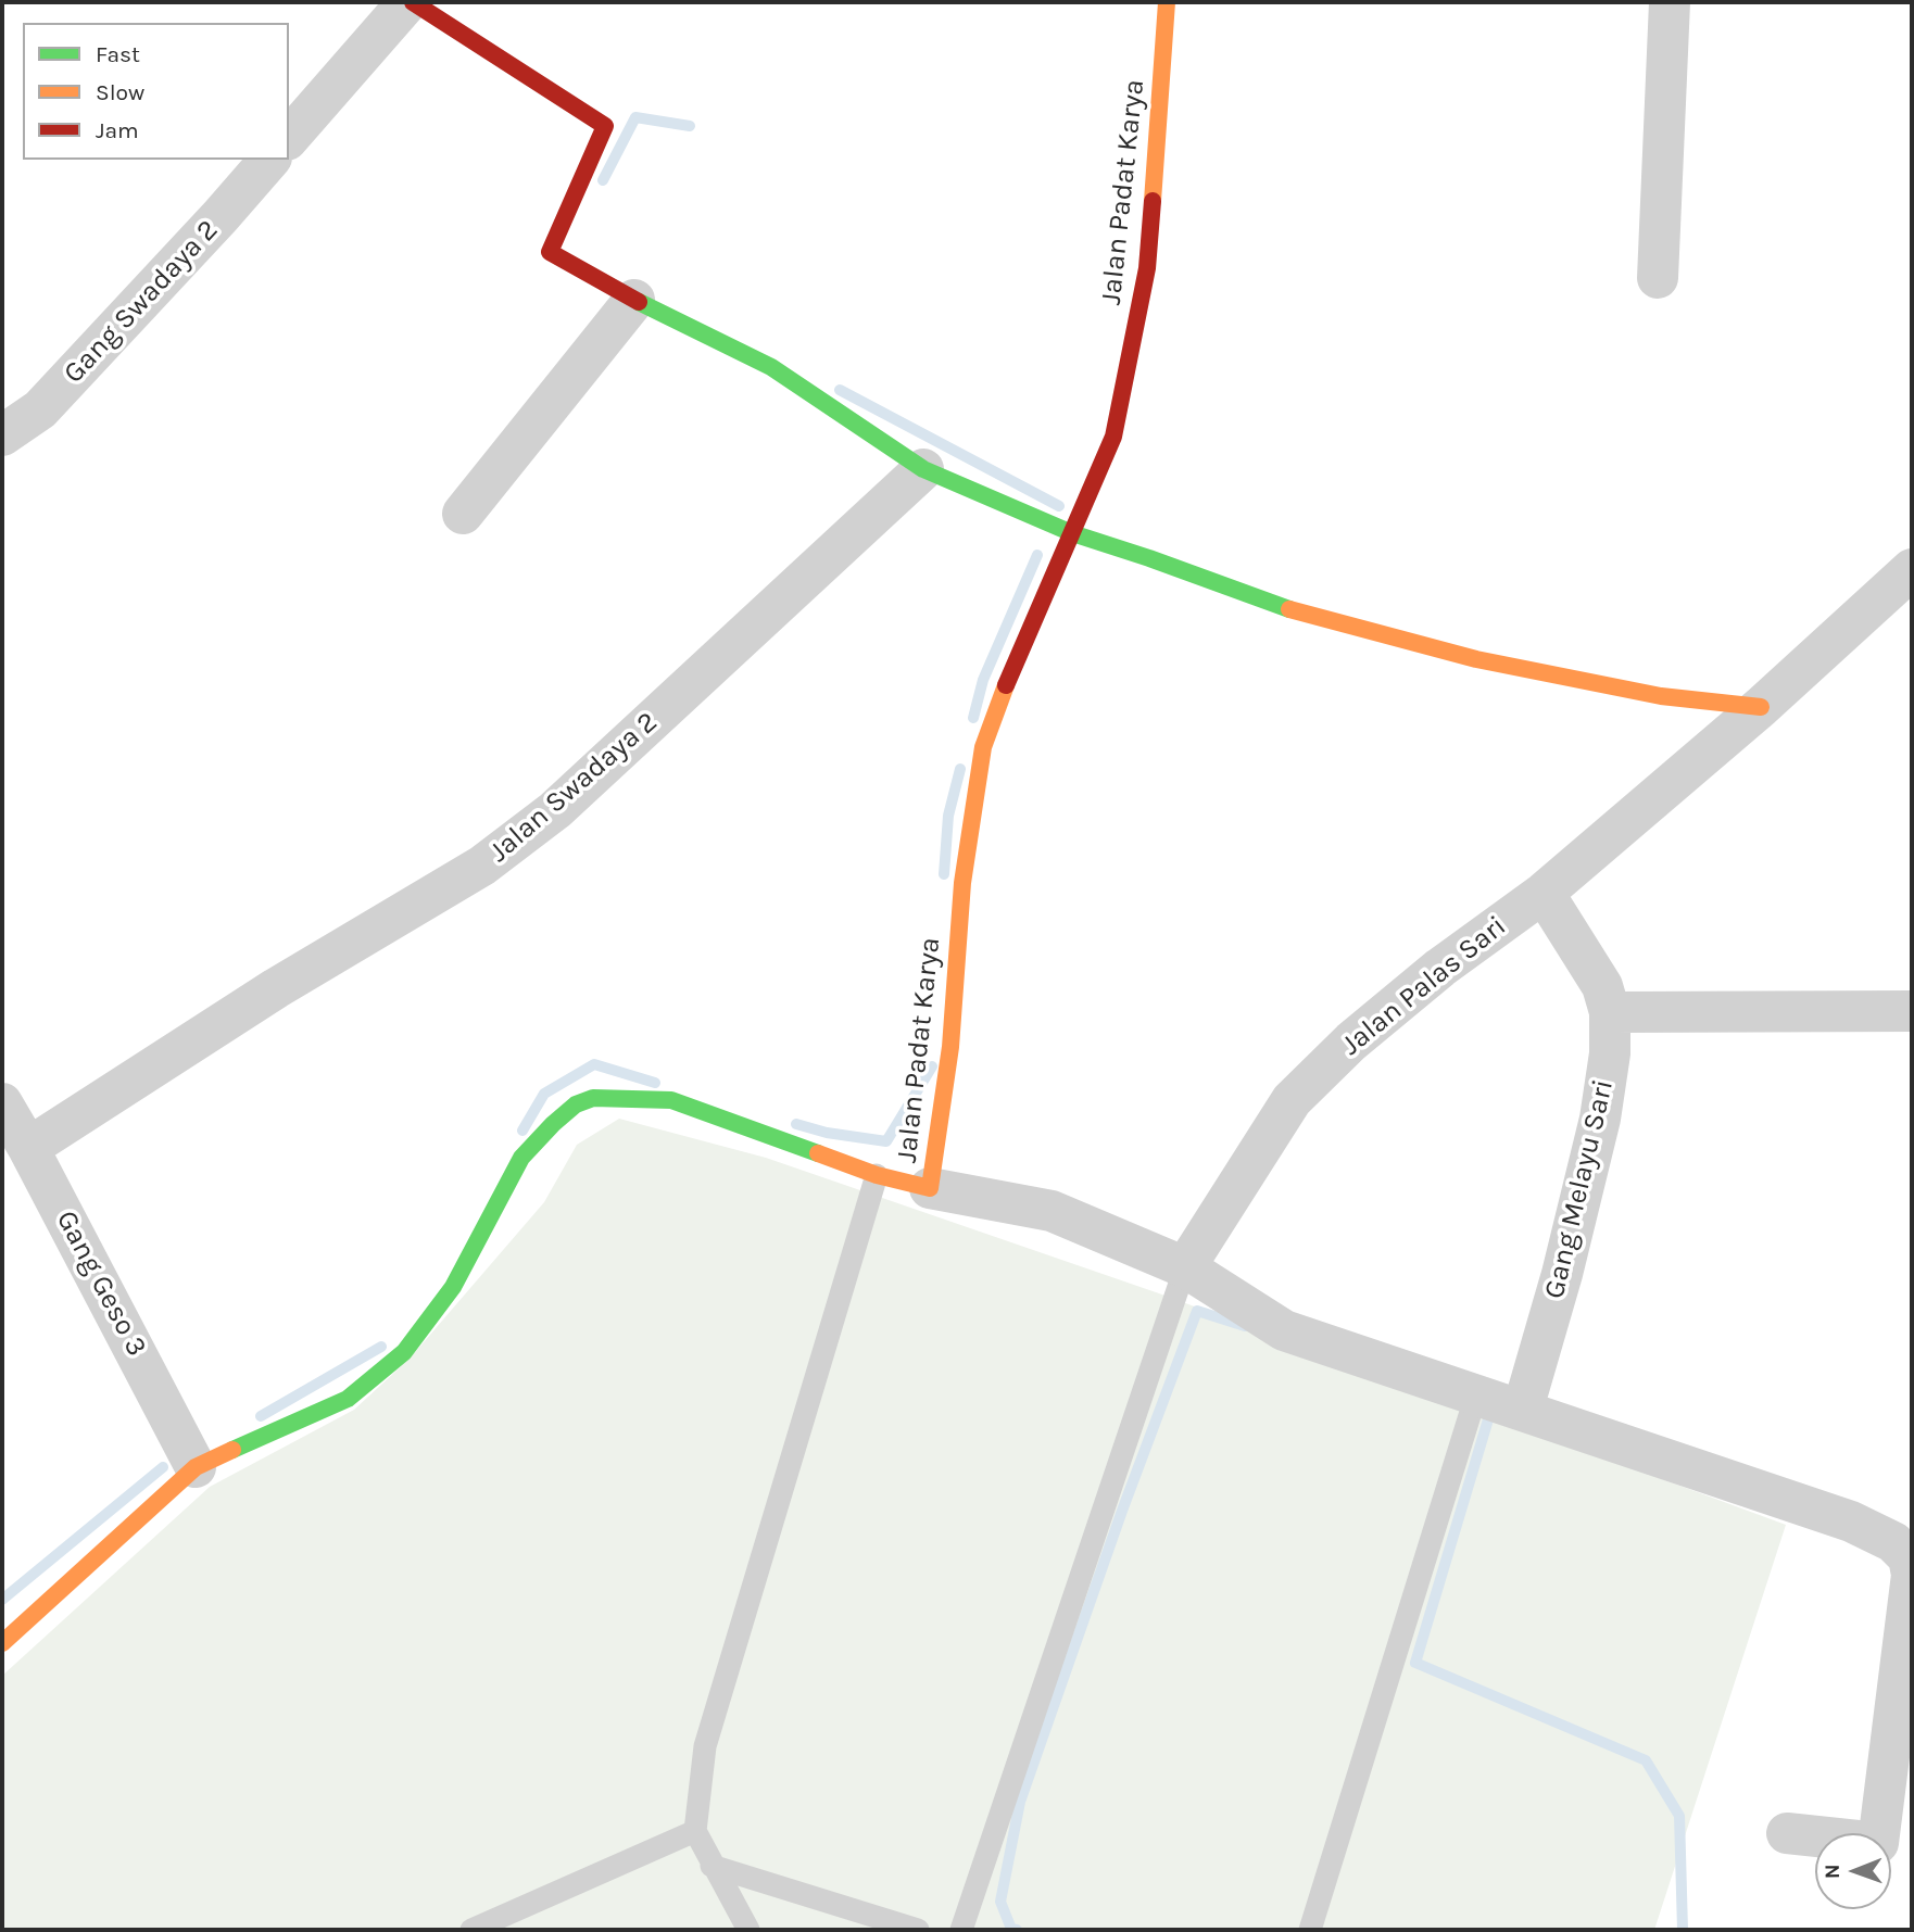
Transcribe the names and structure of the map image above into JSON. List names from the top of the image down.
{
  "streets": {
    "street": [
      "Jalan Padat Karya",
      "Gang Swadaya 2",
      "Jalan Swadaya 2",
      "Jalan Palas Sari",
      "Gang Melayu Sari",
      "Gang Geso 3"
    ]
  },
  "crossings": [
    ["Jalan Padat Karya", "Gang Geso 3"],
    ["Jalan Swadaya 2", "Gang Geso 3"],
    ["Jalan Palas Sari", "Gang Melayu Sari"]
  ],
  "legend": ["Fast", "Slow", "Jam"],
  "north": "left"
}
